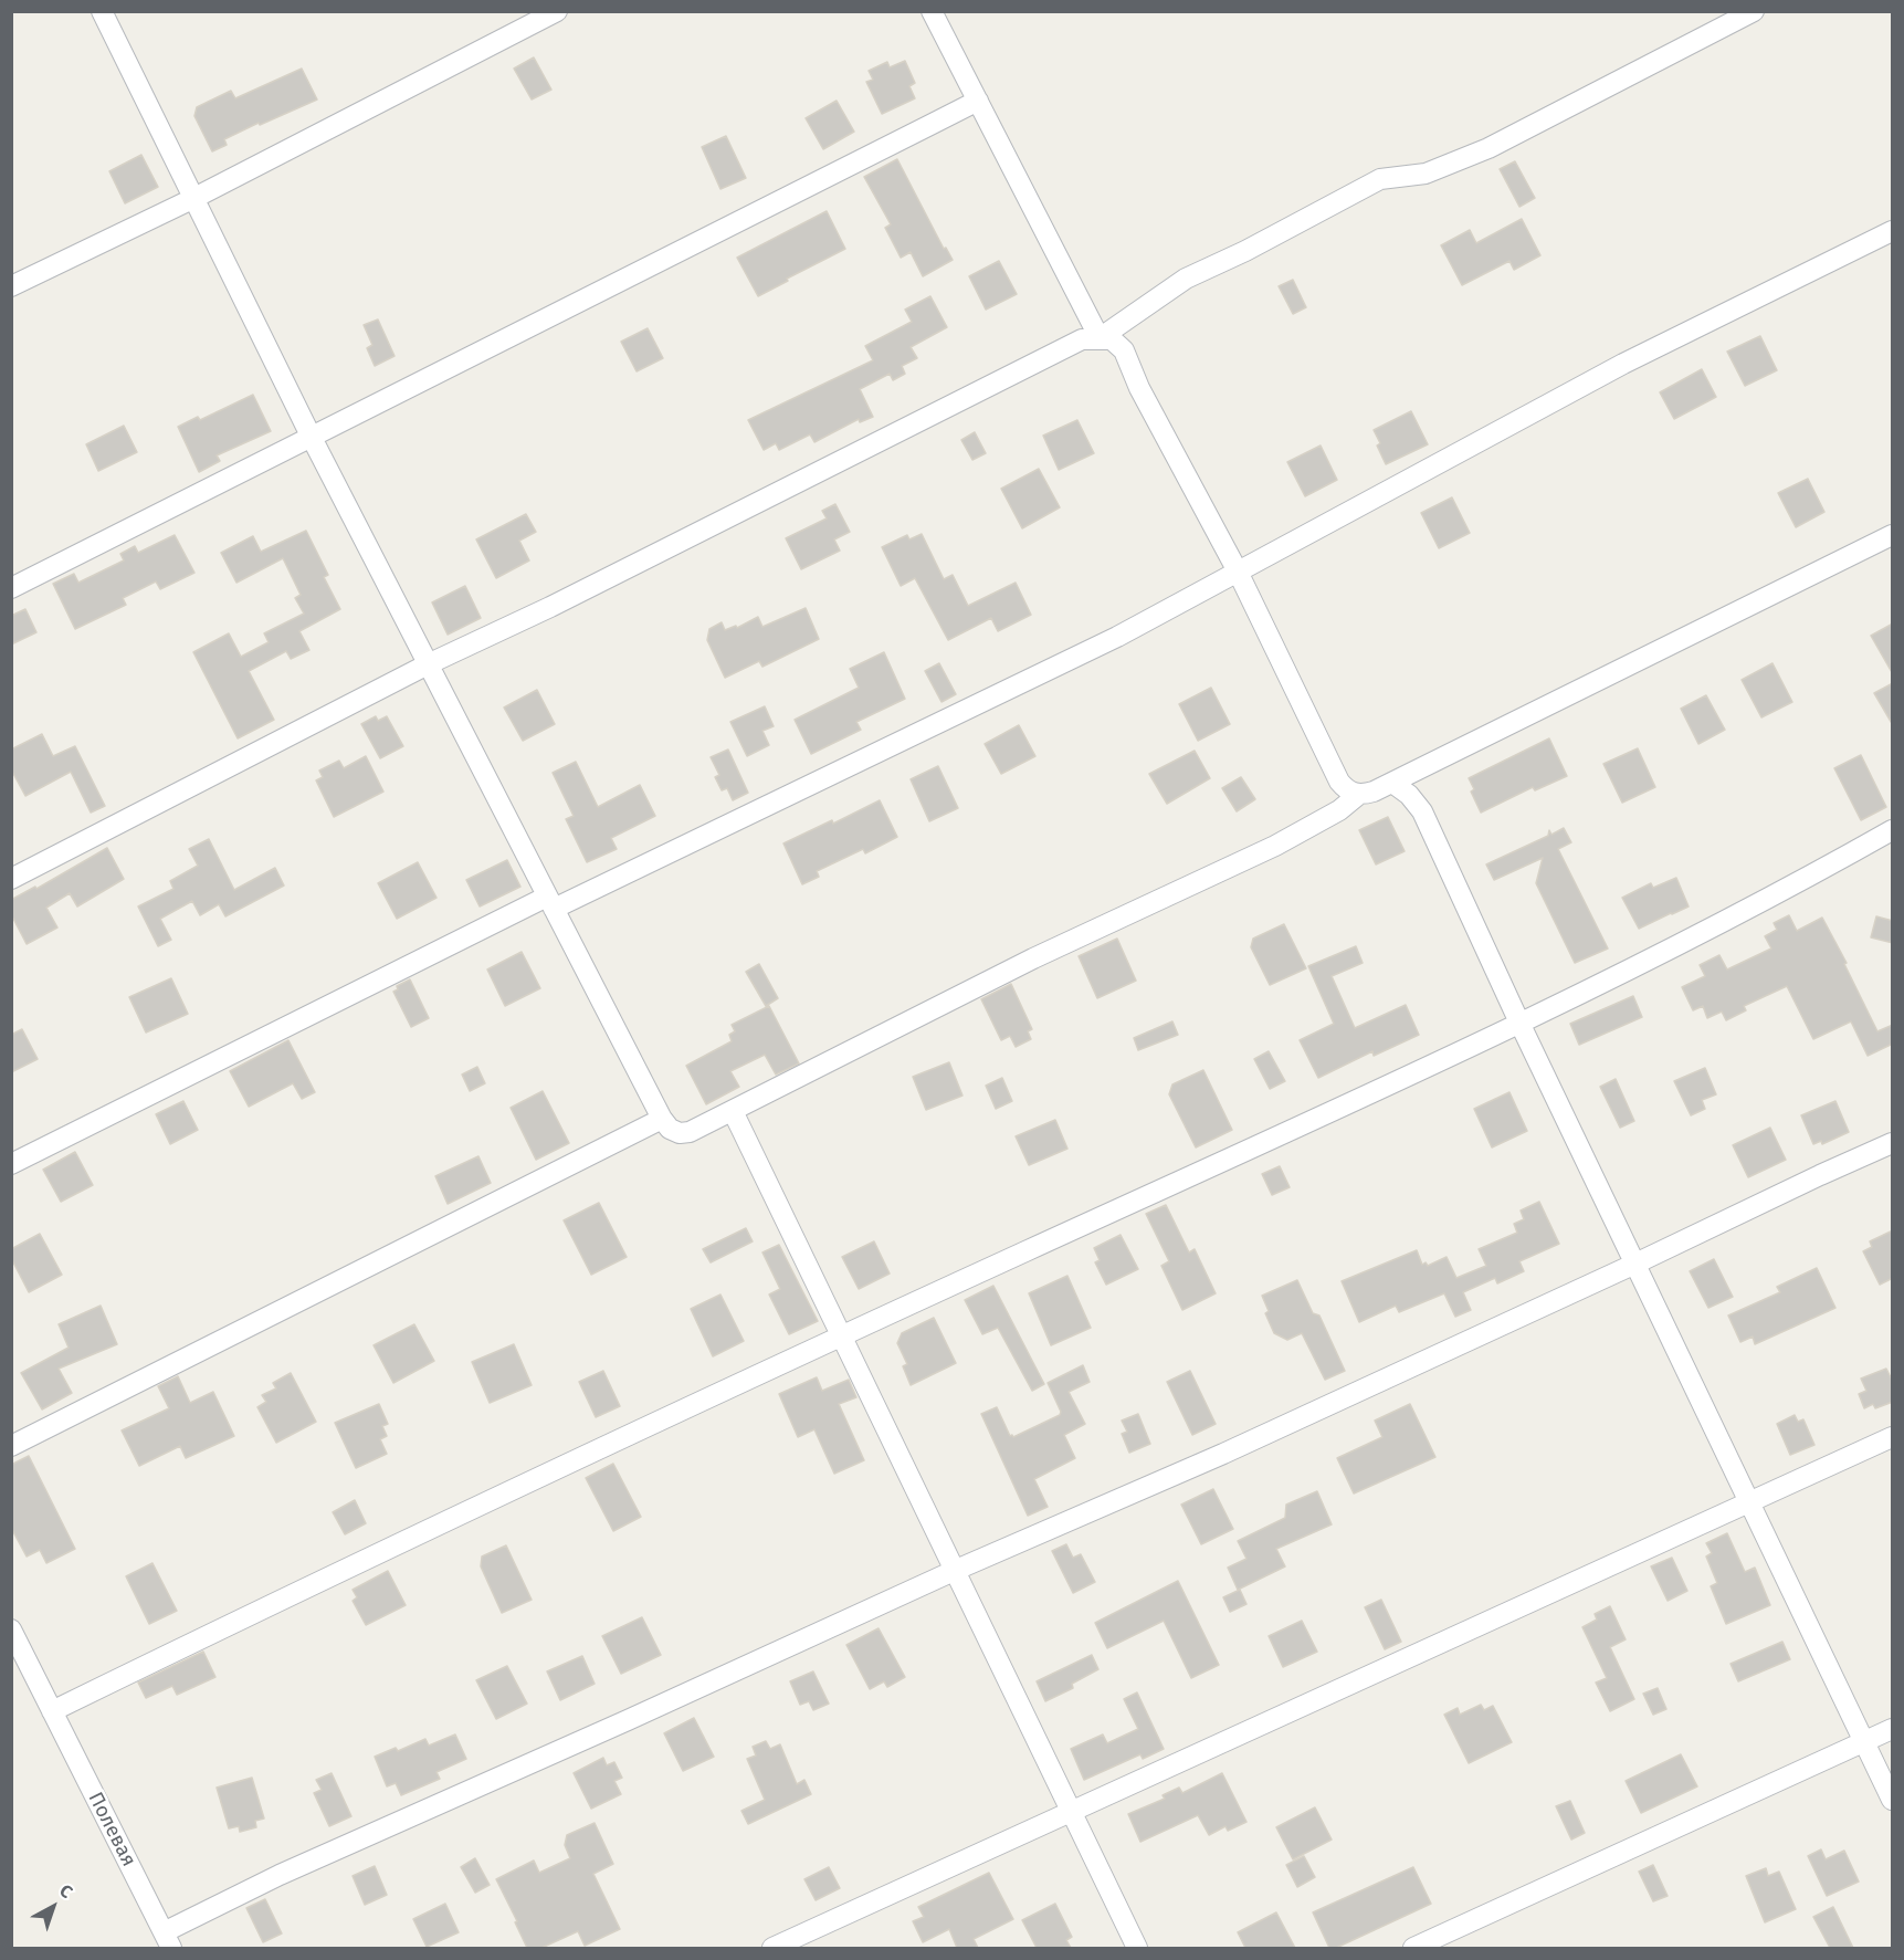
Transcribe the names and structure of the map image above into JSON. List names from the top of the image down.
{
  "streets": {
    "street": ["Полевая"]
  },
  "north": "top right"
}
